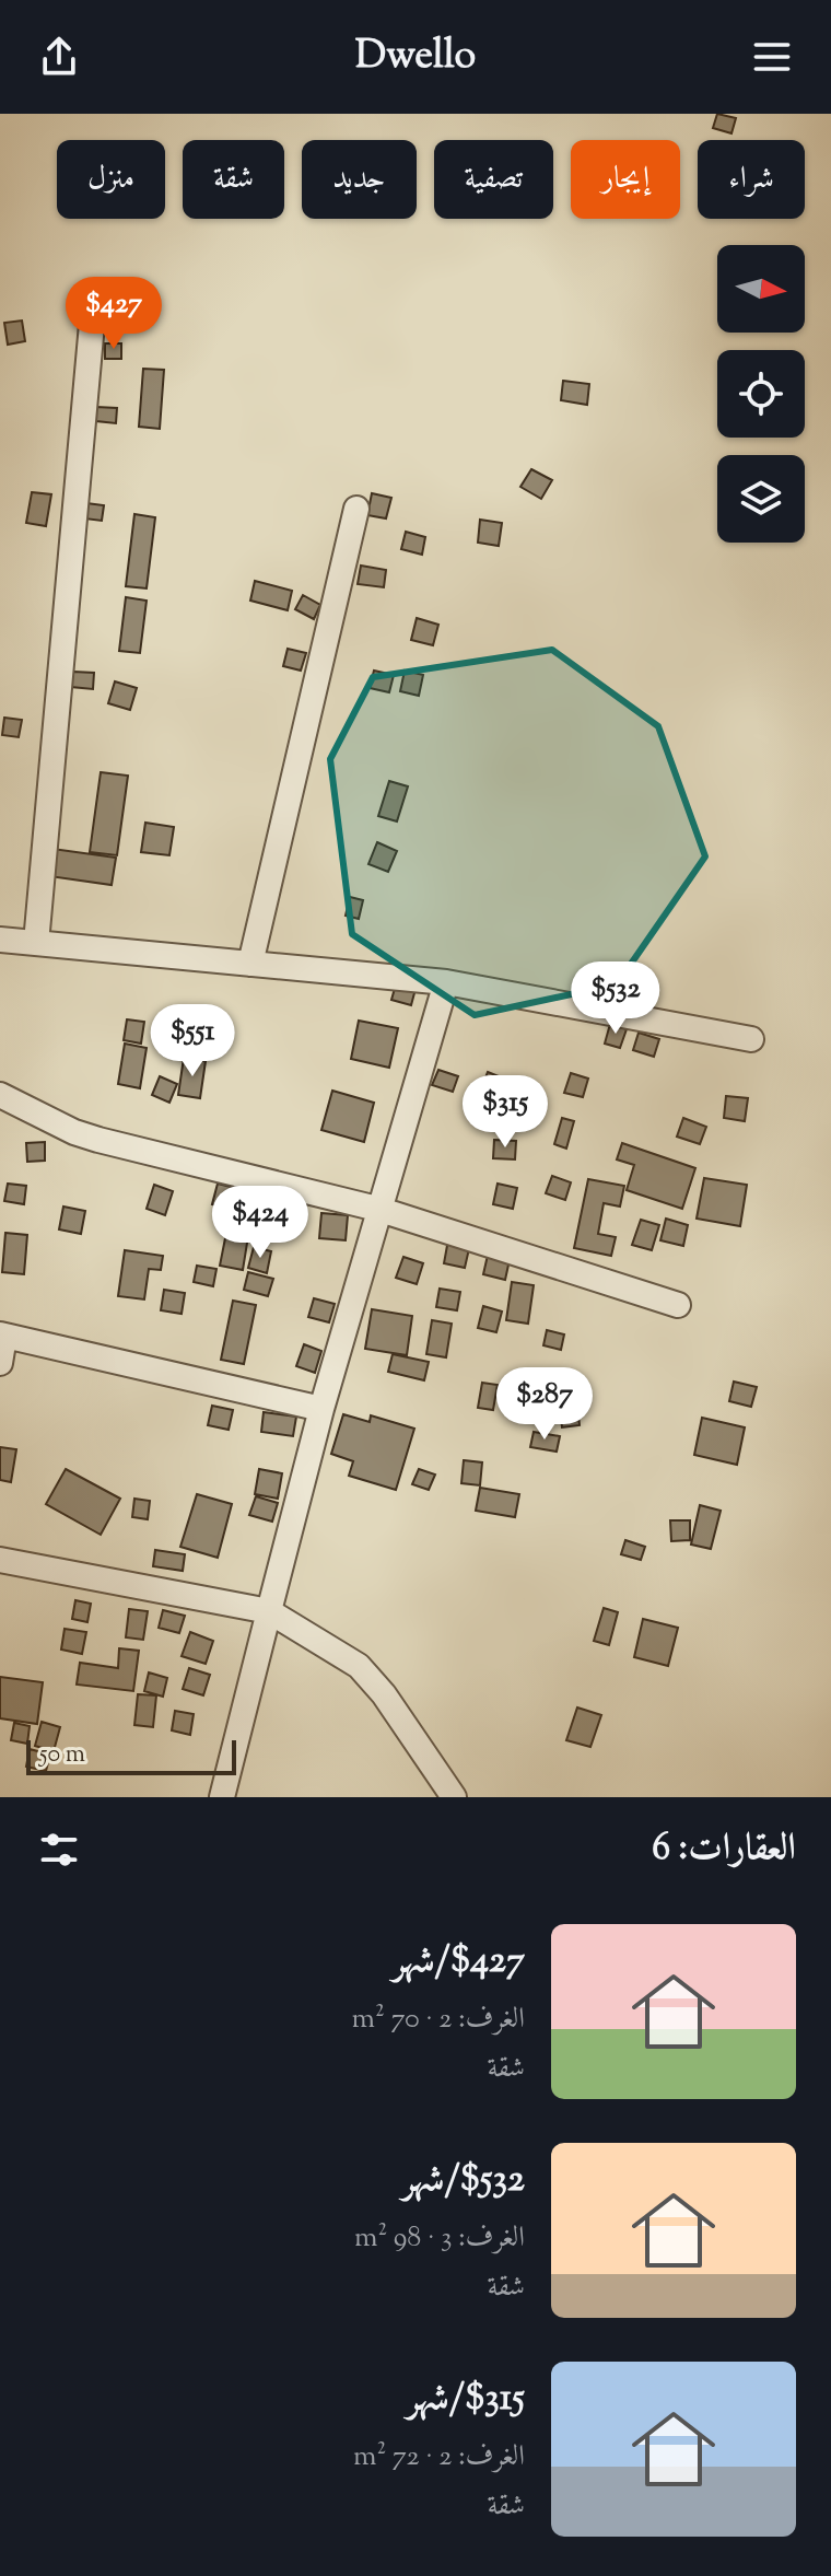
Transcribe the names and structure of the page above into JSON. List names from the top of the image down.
{
  "scale_bar": "50 m",
  "north": "right",
  "page": {
    "header": "Dwello",
    "chip": [
      "شراء",
      "إيجار",
      "تصفية",
      "جديد",
      "شقة",
      "منزل"
    ],
    "price": [
      "$427",
      "$532",
      "$551",
      "$315",
      "$424",
      "$287"
    ],
    "scale": "50 m",
    "heading": "العقارات: 6",
    "list": [
      {
        "name": "$427/شهر",
        "note": "الغرف: 2 · 70 m² · شقة"
      },
      {
        "name": "$532/شهر",
        "note": "الغرف: 3 · 98 m² · شقة"
      },
      {
        "name": "$315/شهر",
        "note": "الغرف: 2 · 72 m² · شقة"
      }
    ]
  }
}
